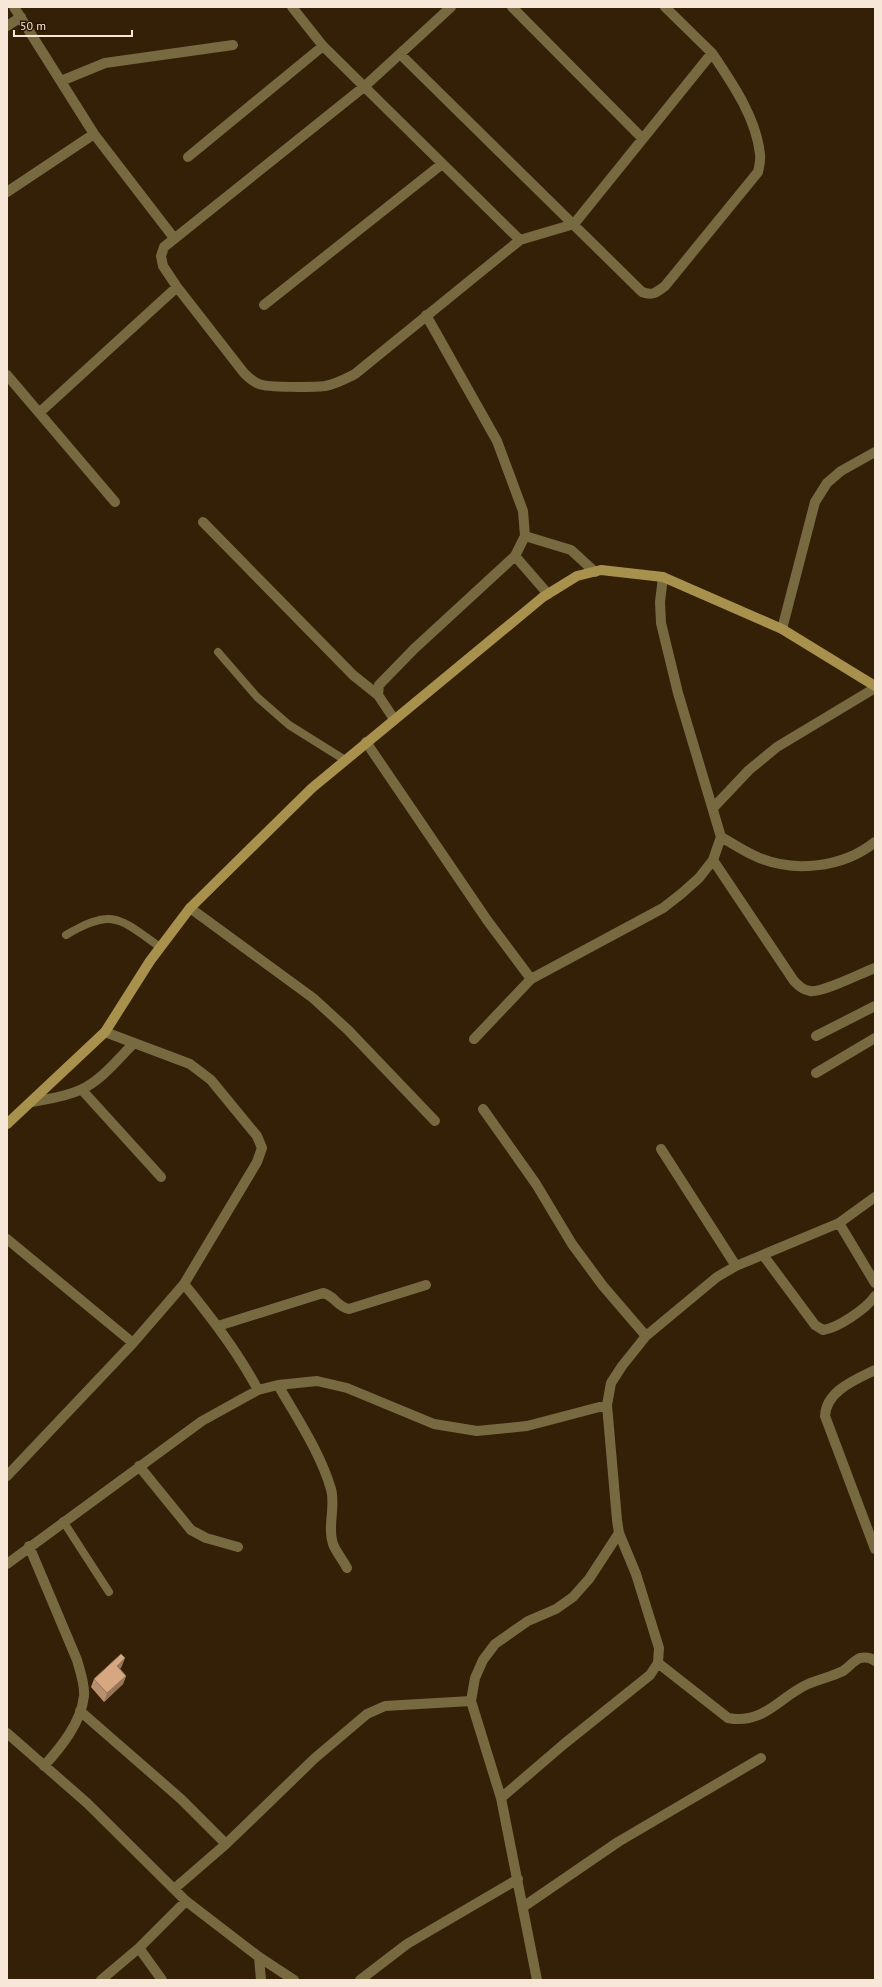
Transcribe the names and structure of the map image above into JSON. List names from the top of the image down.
{
  "scale_bar": "50 m"
}
